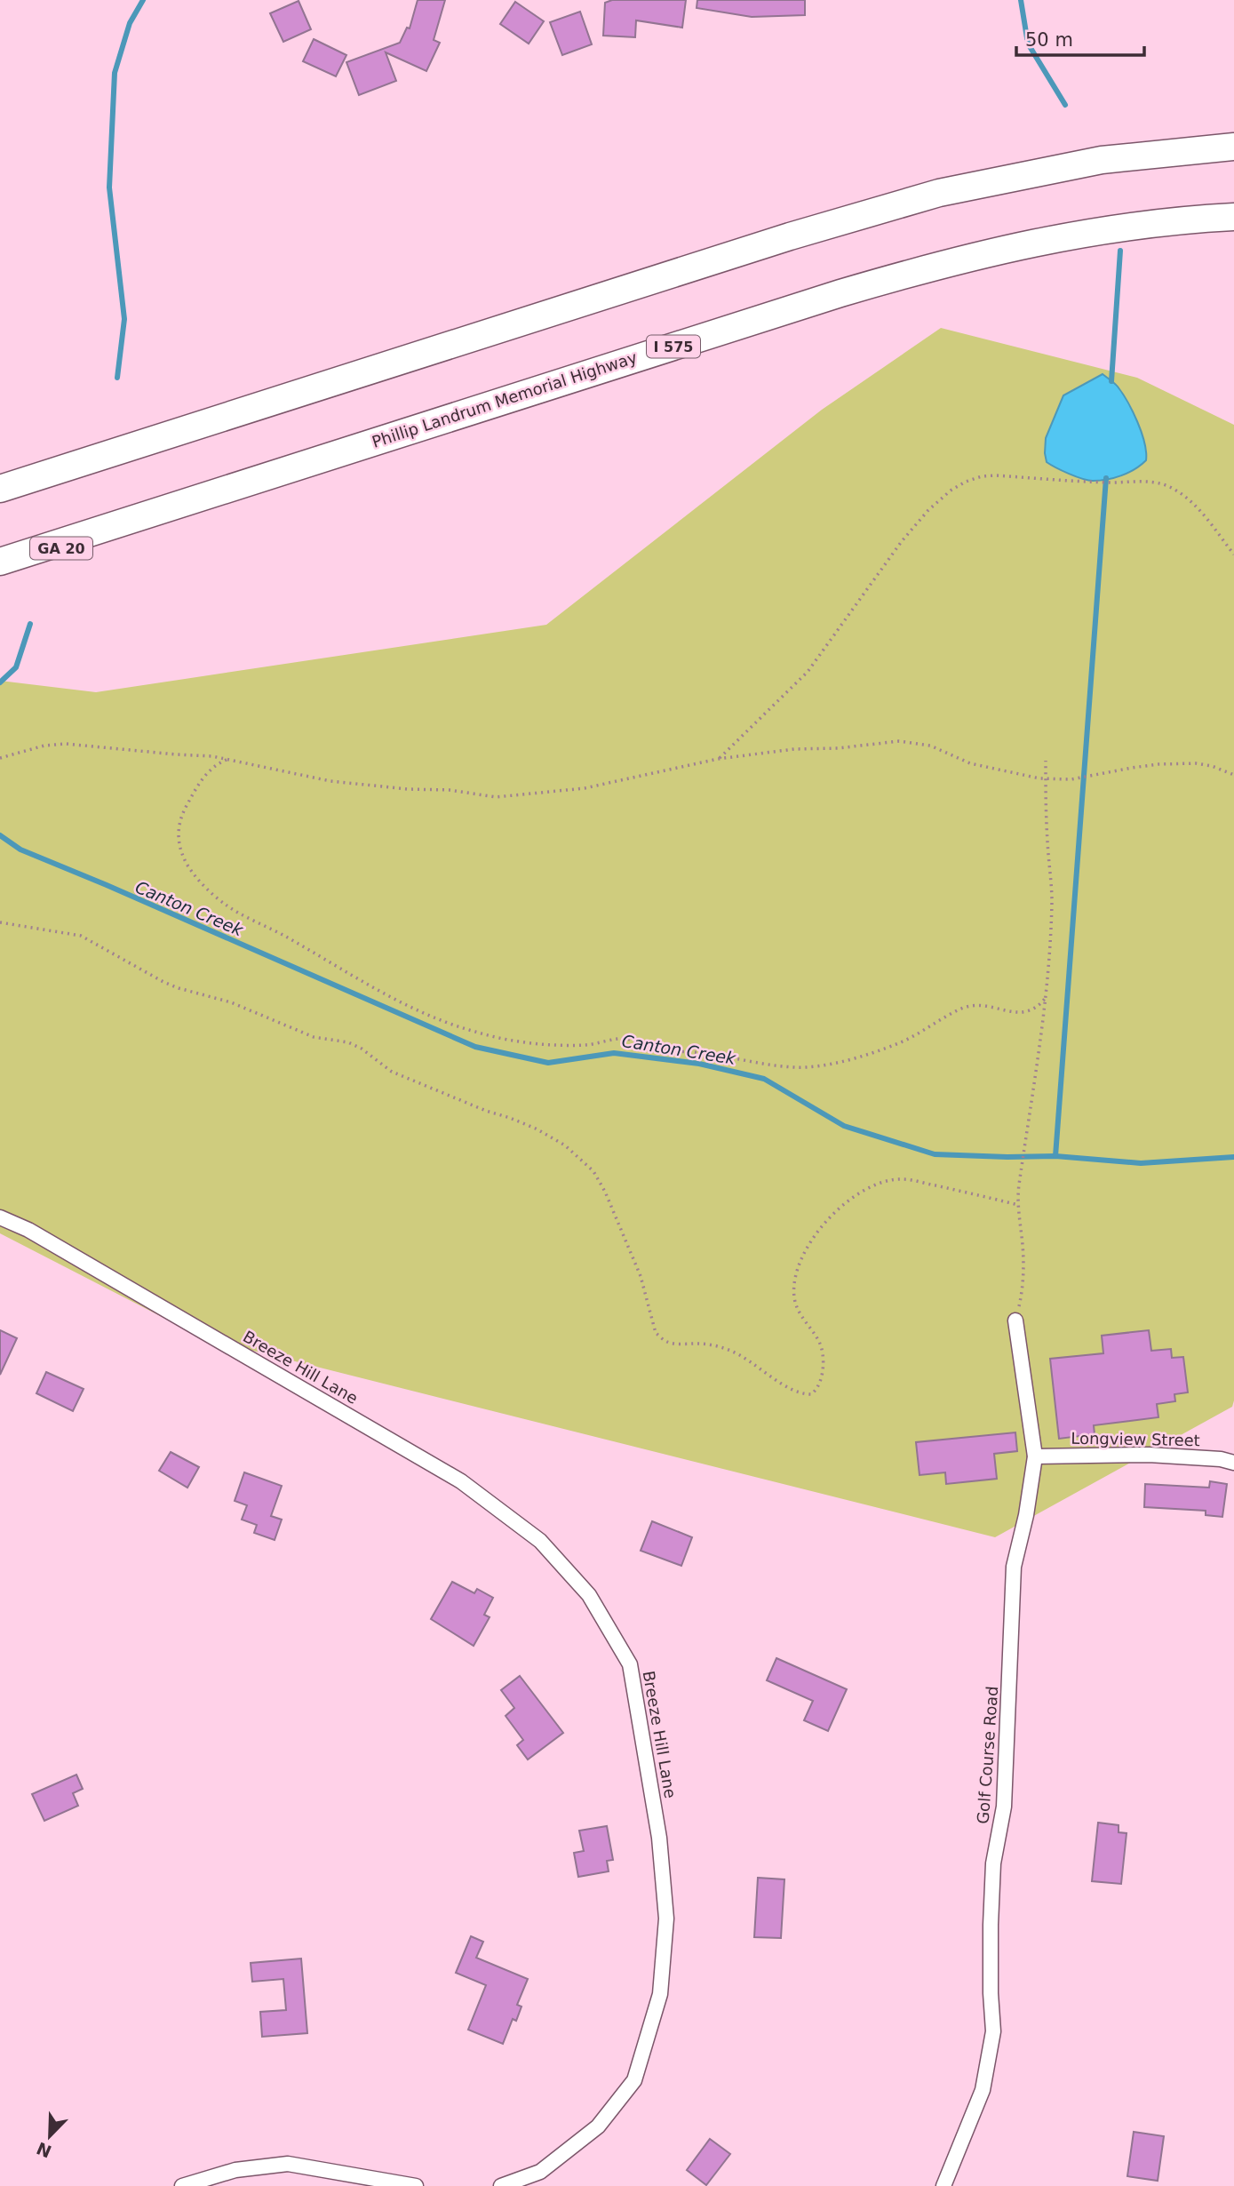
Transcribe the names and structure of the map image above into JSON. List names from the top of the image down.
{
  "streets": {
    "highway": ["I 575", "Phillip Landrum Memorial Highway", "GA 20"],
    "street": ["Breeze Hill Lane", "Longview Street", "Golf Course Road"]
  },
  "crossings": [
    ["Phillip Landrum Memorial Highway", "GA 20"],
    ["Longview Street", "Golf Course Road"]
  ],
  "water": ["Canton Creek"],
  "scale_bar": "50 m",
  "north": "bottom left"
}
